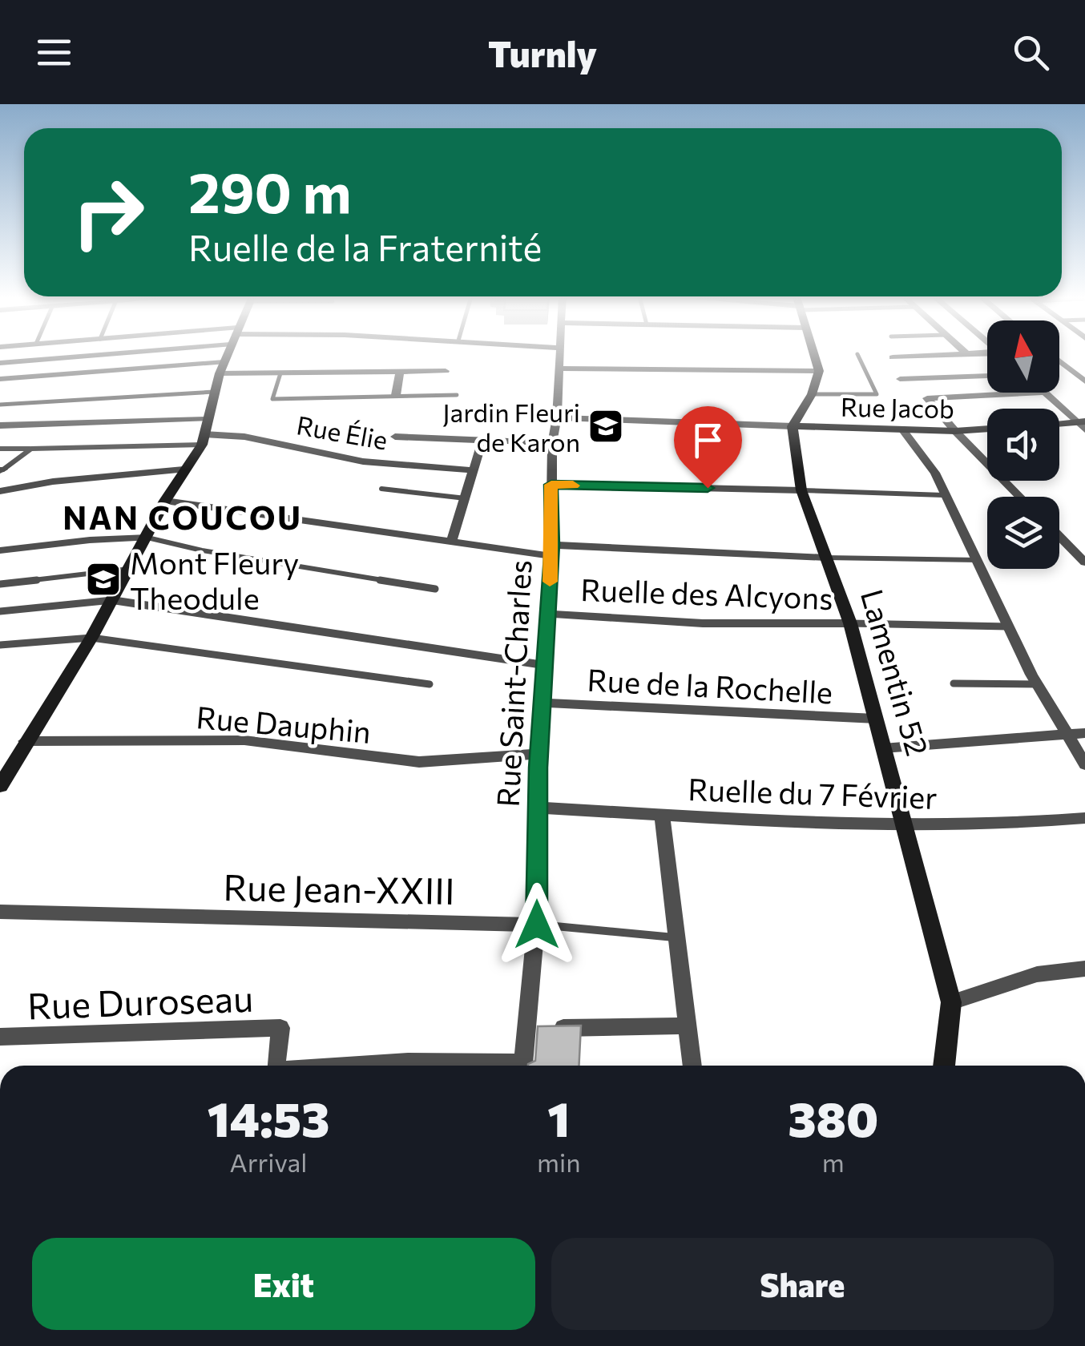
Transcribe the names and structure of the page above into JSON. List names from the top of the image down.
{
  "streets": {
    "street": [
      "Rue Jacob",
      "Rue Élie",
      "Ruelle des Alcyons",
      "Lamentin 52",
      "Rue Saint-Charles",
      "Rue de la Rochelle",
      "Rue Dauphin",
      "Ruelle du 7 Février",
      "Rue Jean-XXIII",
      "Rue Duroseau"
    ]
  },
  "crossings": [
    ["Rue Jacob", "Lamentin 52"],
    ["Ruelle des Alcyons", "Lamentin 52"],
    ["Ruelle des Alcyons", "Rue Saint-Charles"],
    ["Lamentin 52", "Rue de la Rochelle"],
    ["Lamentin 52", "Ruelle du 7 Février"],
    ["Rue Saint-Charles", "Rue de la Rochelle"],
    ["Rue Saint-Charles", "Rue Dauphin"],
    ["Rue Saint-Charles", "Ruelle du 7 Février"],
    ["Rue Saint-Charles", "Rue Jean-XXIII"]
  ],
  "districts": ["NAN COUCOU"],
  "places": {
    "school or university": ["Jardin Fleuri de Karon", "Mont Fleury Theodule"]
  },
  "north": "top",
  "page": {
    "header": "Turnly",
    "turn": ["290 m", "Ruelle de la Fraternité"],
    "eta": [
      "14:53",
      "Arrival",
      "1",
      "min",
      "380",
      "m"
    ],
    "buttons": ["Exit", "Share"]
  }
}
